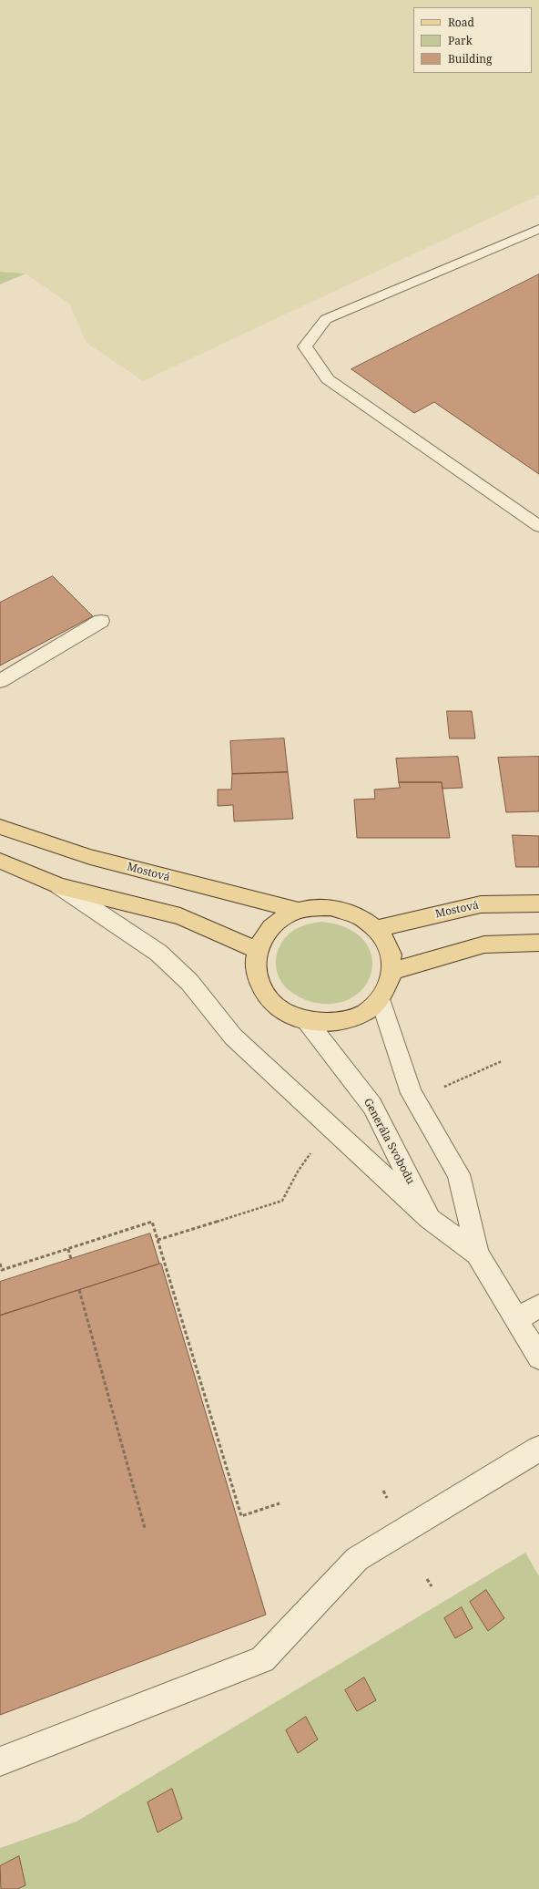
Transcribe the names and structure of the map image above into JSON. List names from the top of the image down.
{
  "streets": {
    "main road": ["Mostová"],
    "street": ["Generála Svobodu"]
  },
  "crossings": [
    ["Mostová", "Generála Svobodu"]
  ],
  "legend": ["Road", "Park", "Building"]
}
